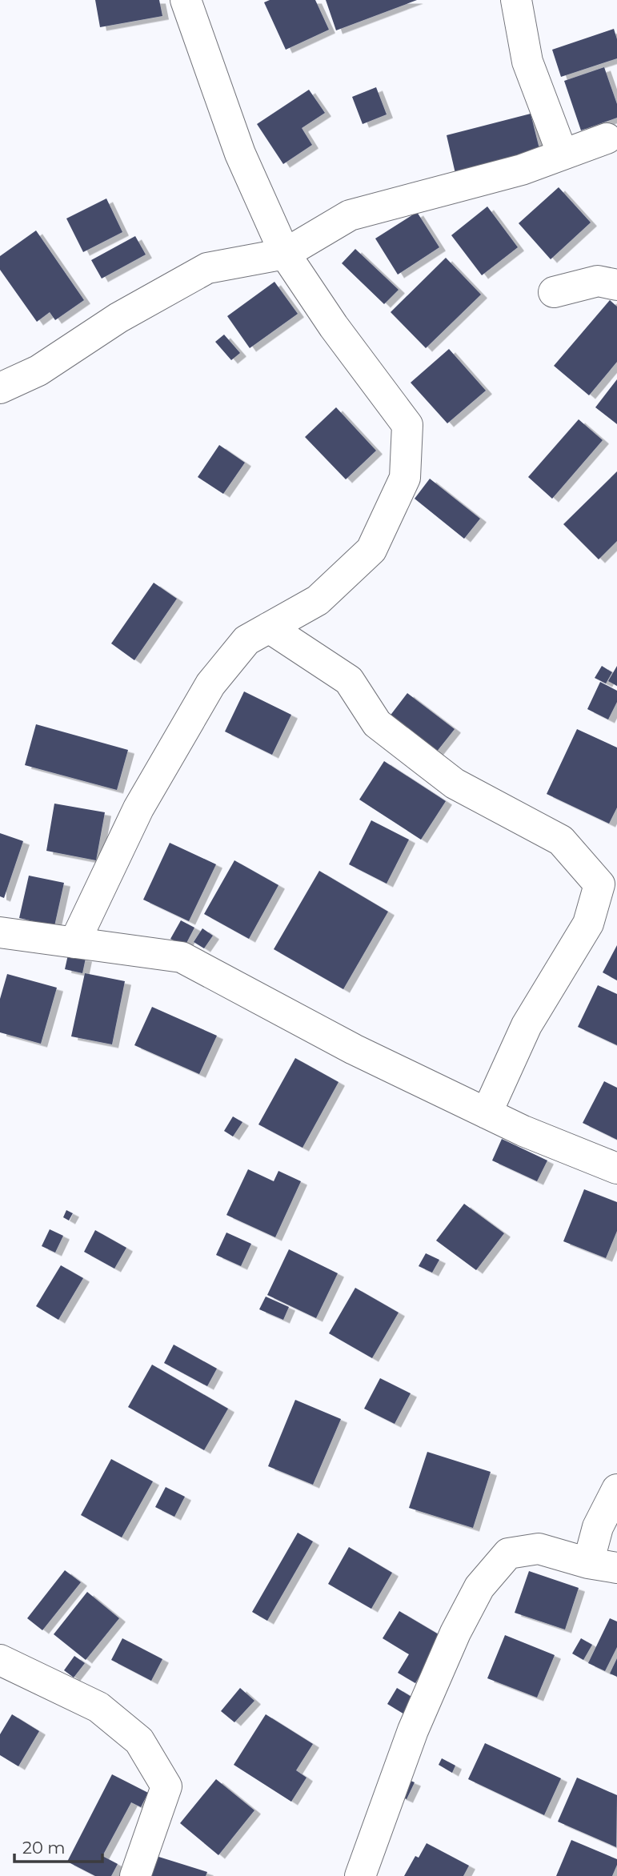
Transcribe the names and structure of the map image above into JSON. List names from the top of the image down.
{
  "scale_bar": "20 m"
}
